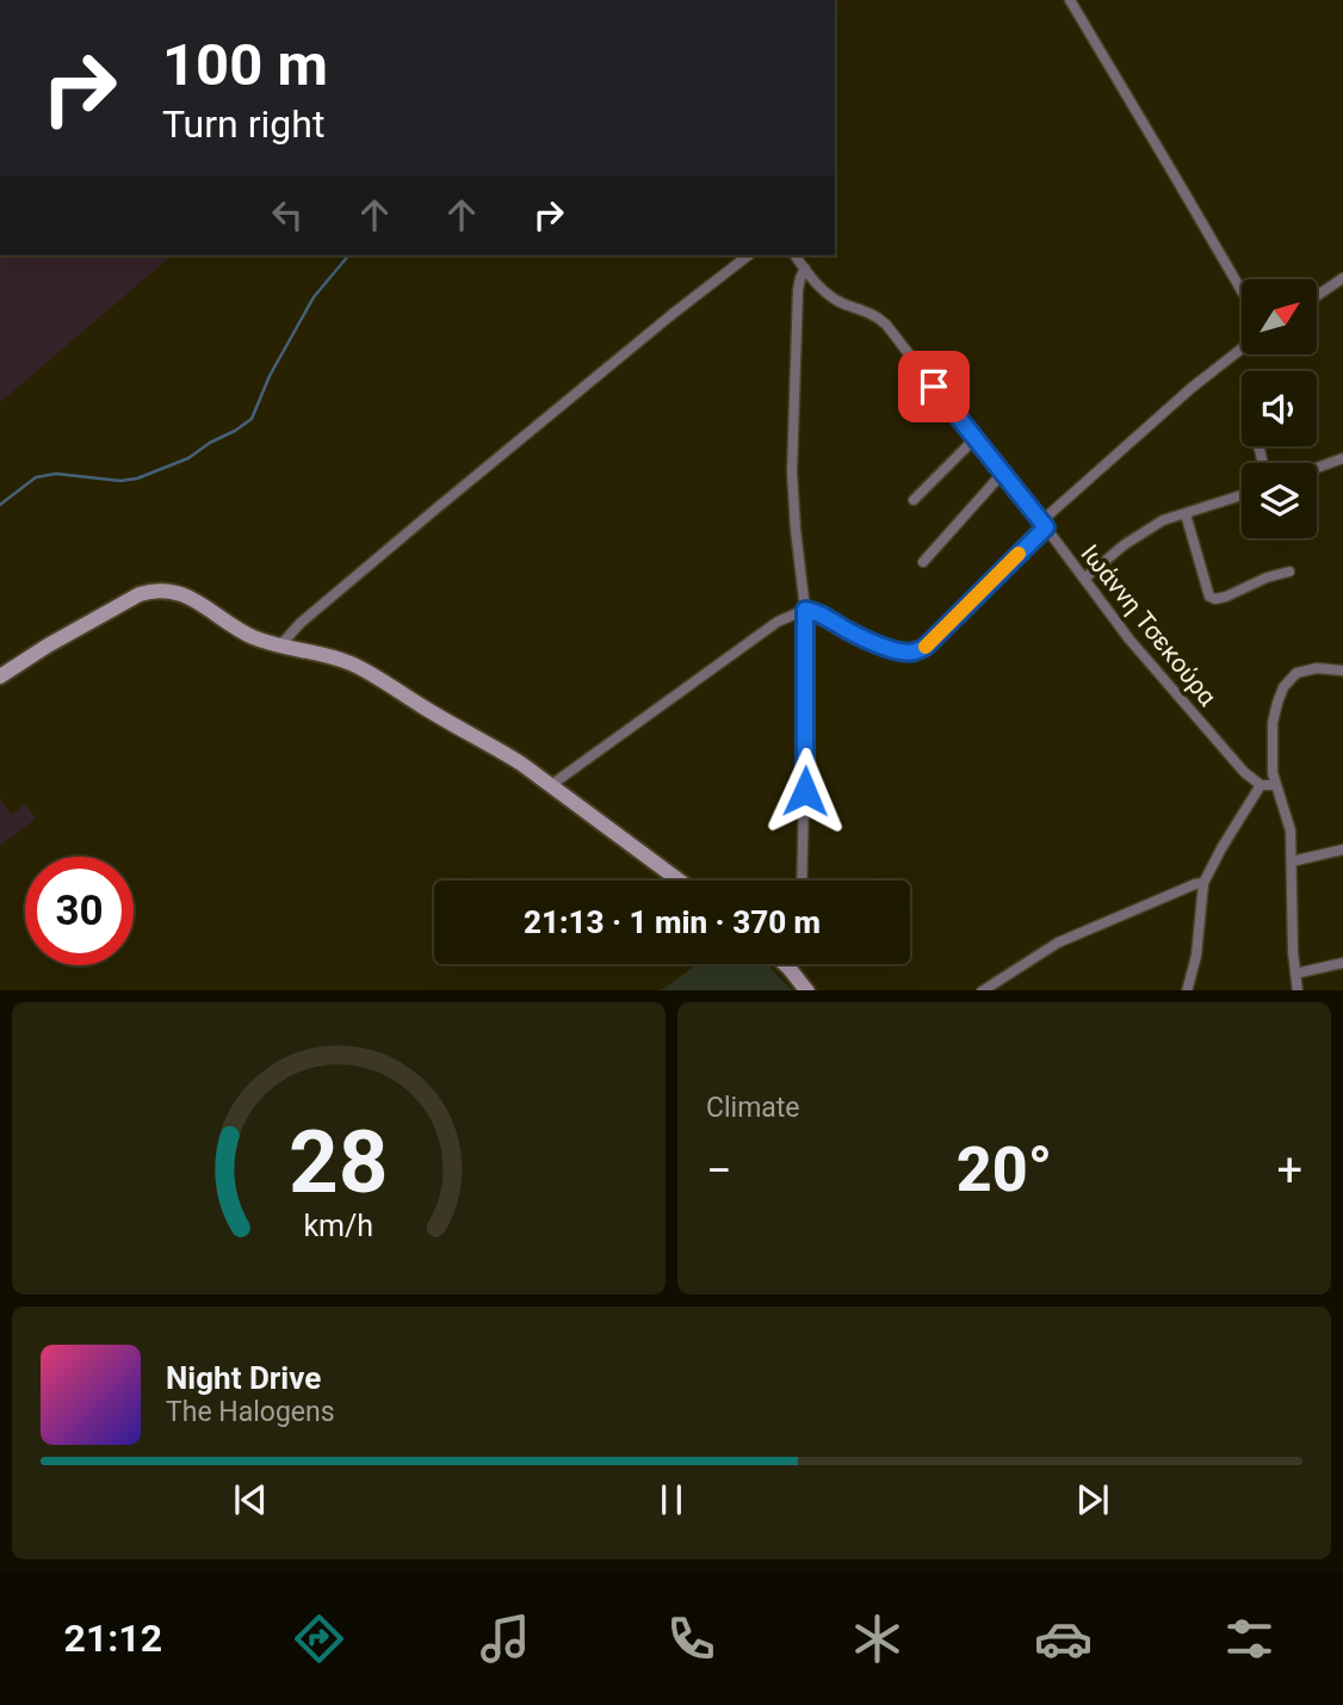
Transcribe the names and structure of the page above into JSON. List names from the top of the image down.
{
  "streets": {
    "street": ["Ιωάννη Τσεκούρα"]
  },
  "north": "top right",
  "page": {
    "turn": ["100 m", "Turn right"],
    "limit": "30",
    "trip": "21:13 · 1 min · 370 m",
    "tile": "Climate",
    "heat": ["−", "20°", "+"],
    "song": ["Night Drive", "The Halogens"],
    "tabs": "21:12",
    "gauge": ["28", "km/h"]
  }
}
